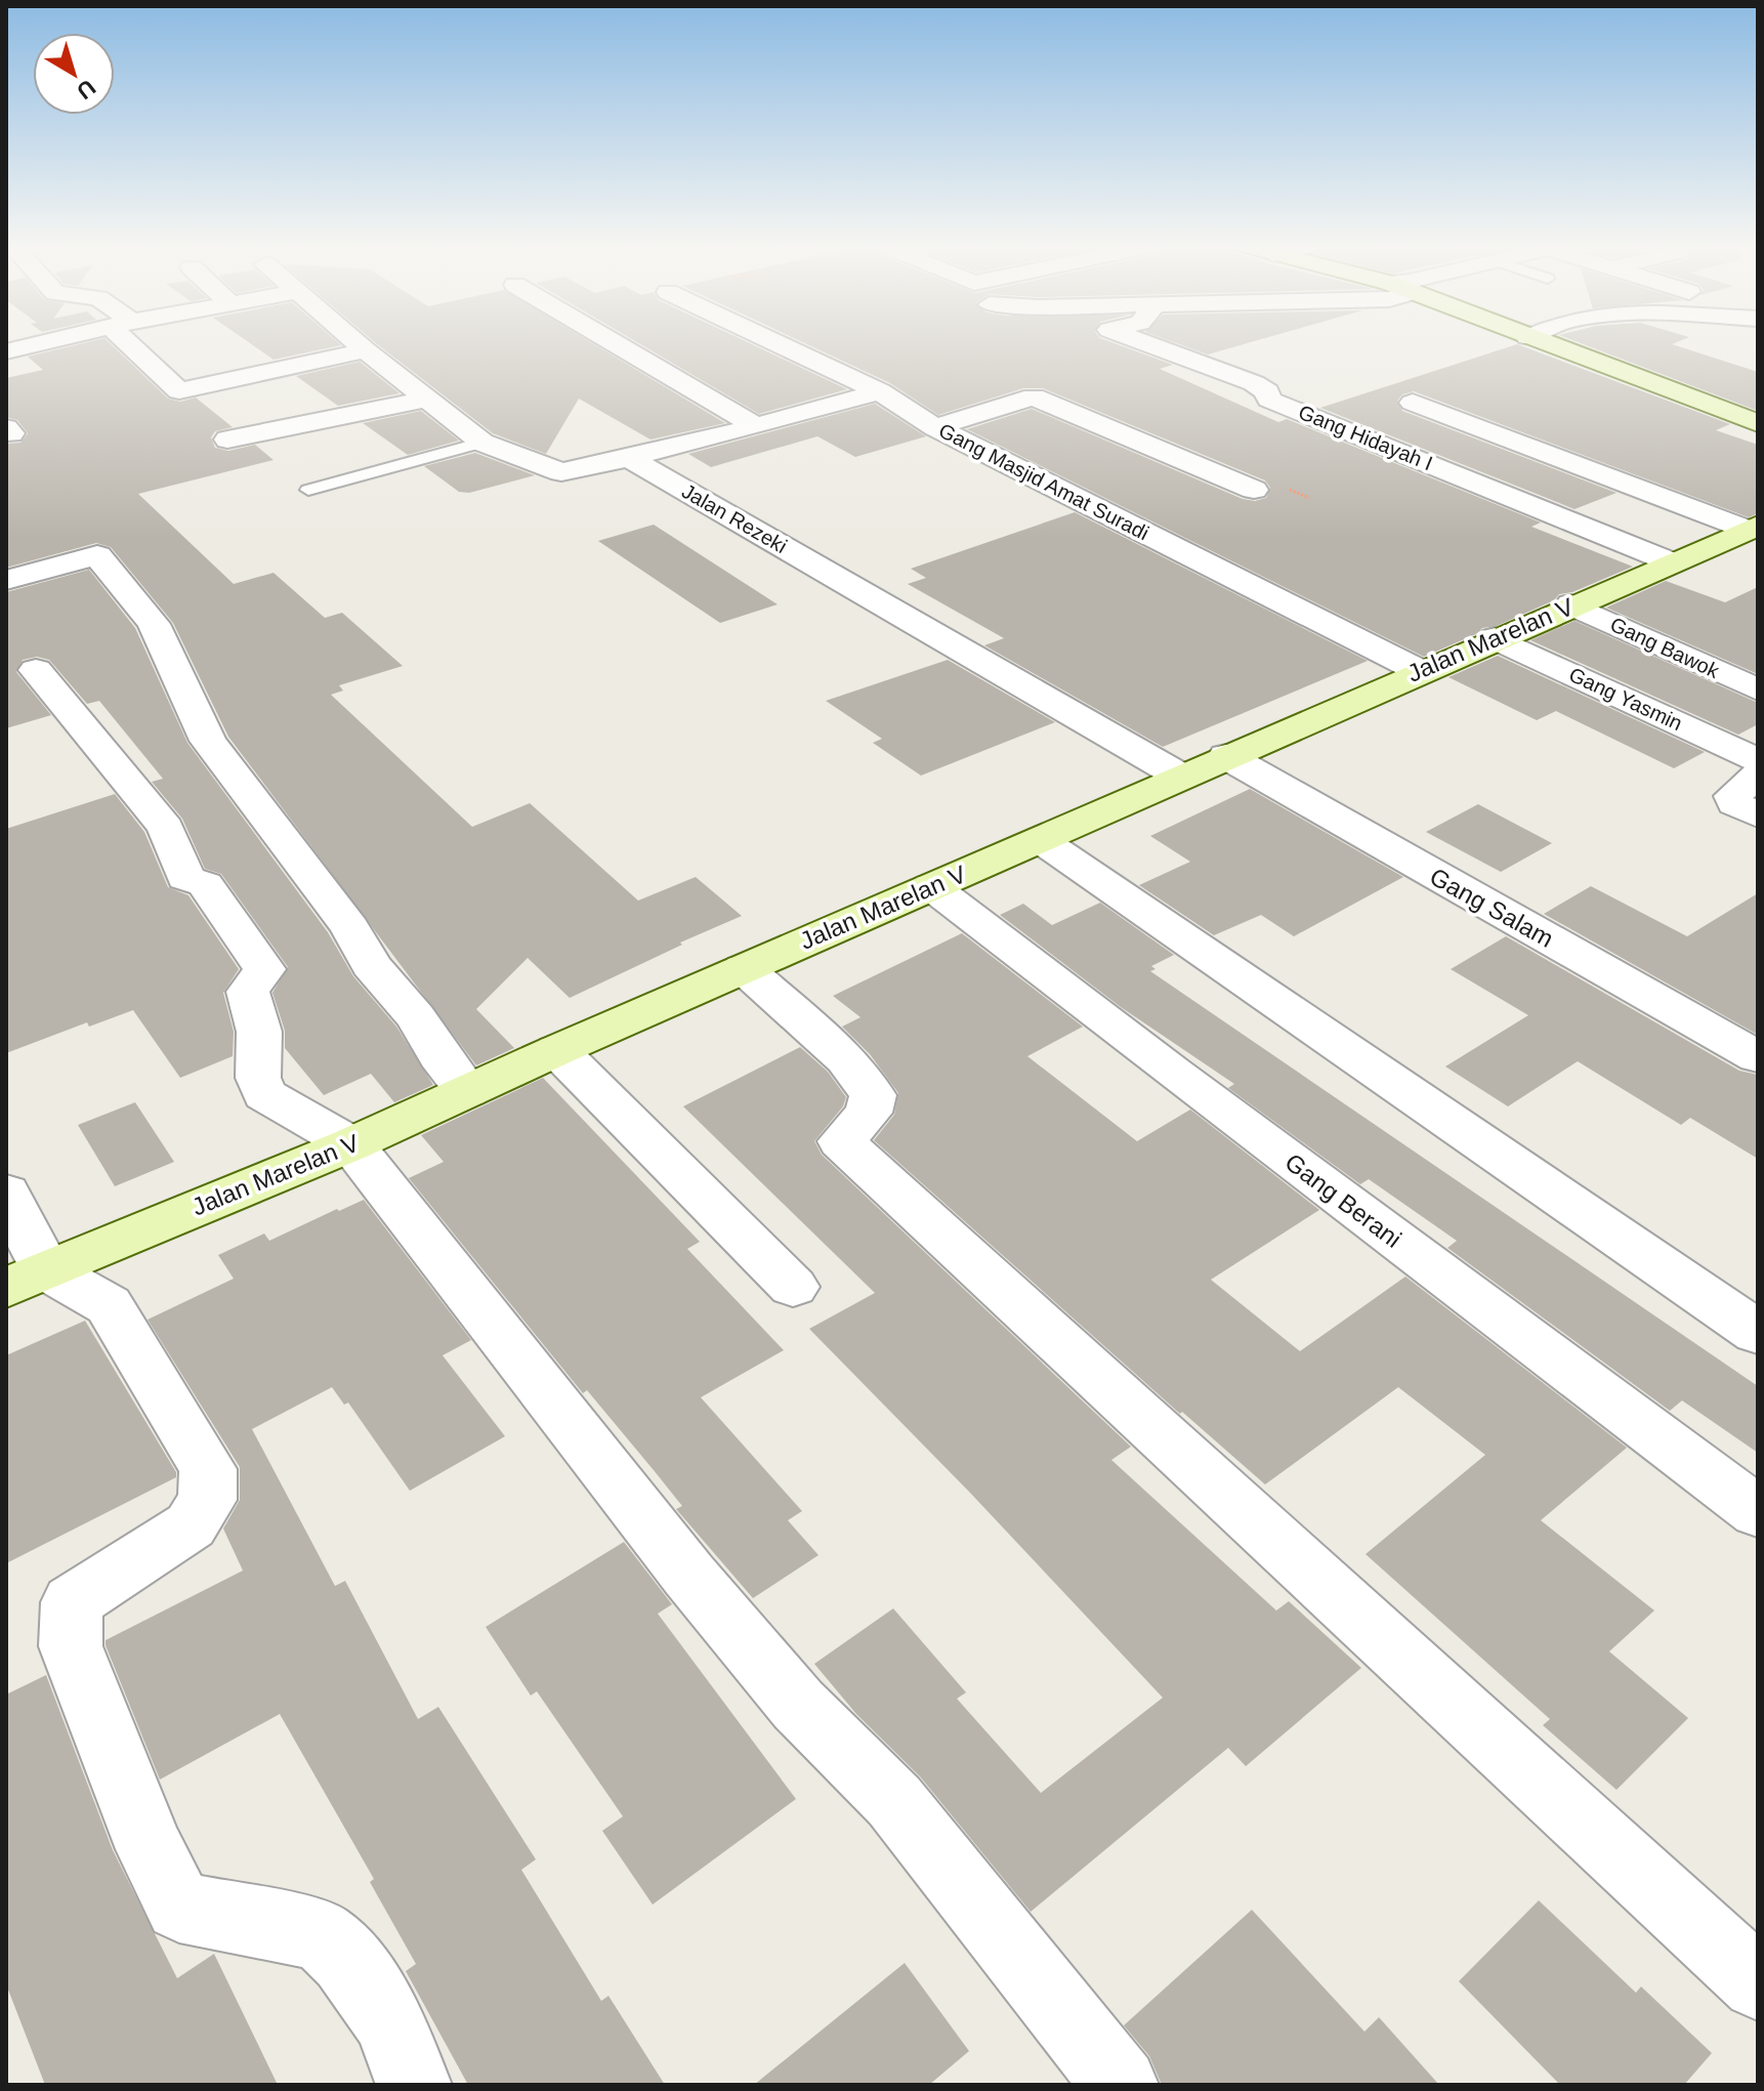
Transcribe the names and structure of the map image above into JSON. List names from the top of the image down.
{
  "streets": {
    "street": [
      "Gang Hidayah I",
      "Gang Masjid Amat Suradi",
      "Jalan Rezeki",
      "Jalan Marelan V",
      "Gang Bawok",
      "Gang Yasmin",
      "Gang Salam",
      "Gang Berani"
    ]
  },
  "crossings": [
    ["Gang Hidayah I", "Jalan Marelan V"],
    ["Gang Masjid Amat Suradi", "Jalan Marelan V"],
    ["Jalan Rezeki", "Jalan Marelan V"],
    ["Jalan Marelan V", "Gang Bawok"],
    ["Jalan Marelan V", "Gang Yasmin"],
    ["Jalan Marelan V", "Gang Salam"],
    ["Jalan Marelan V", "Gang Berani"]
  ],
  "north": "bottom right"
}
